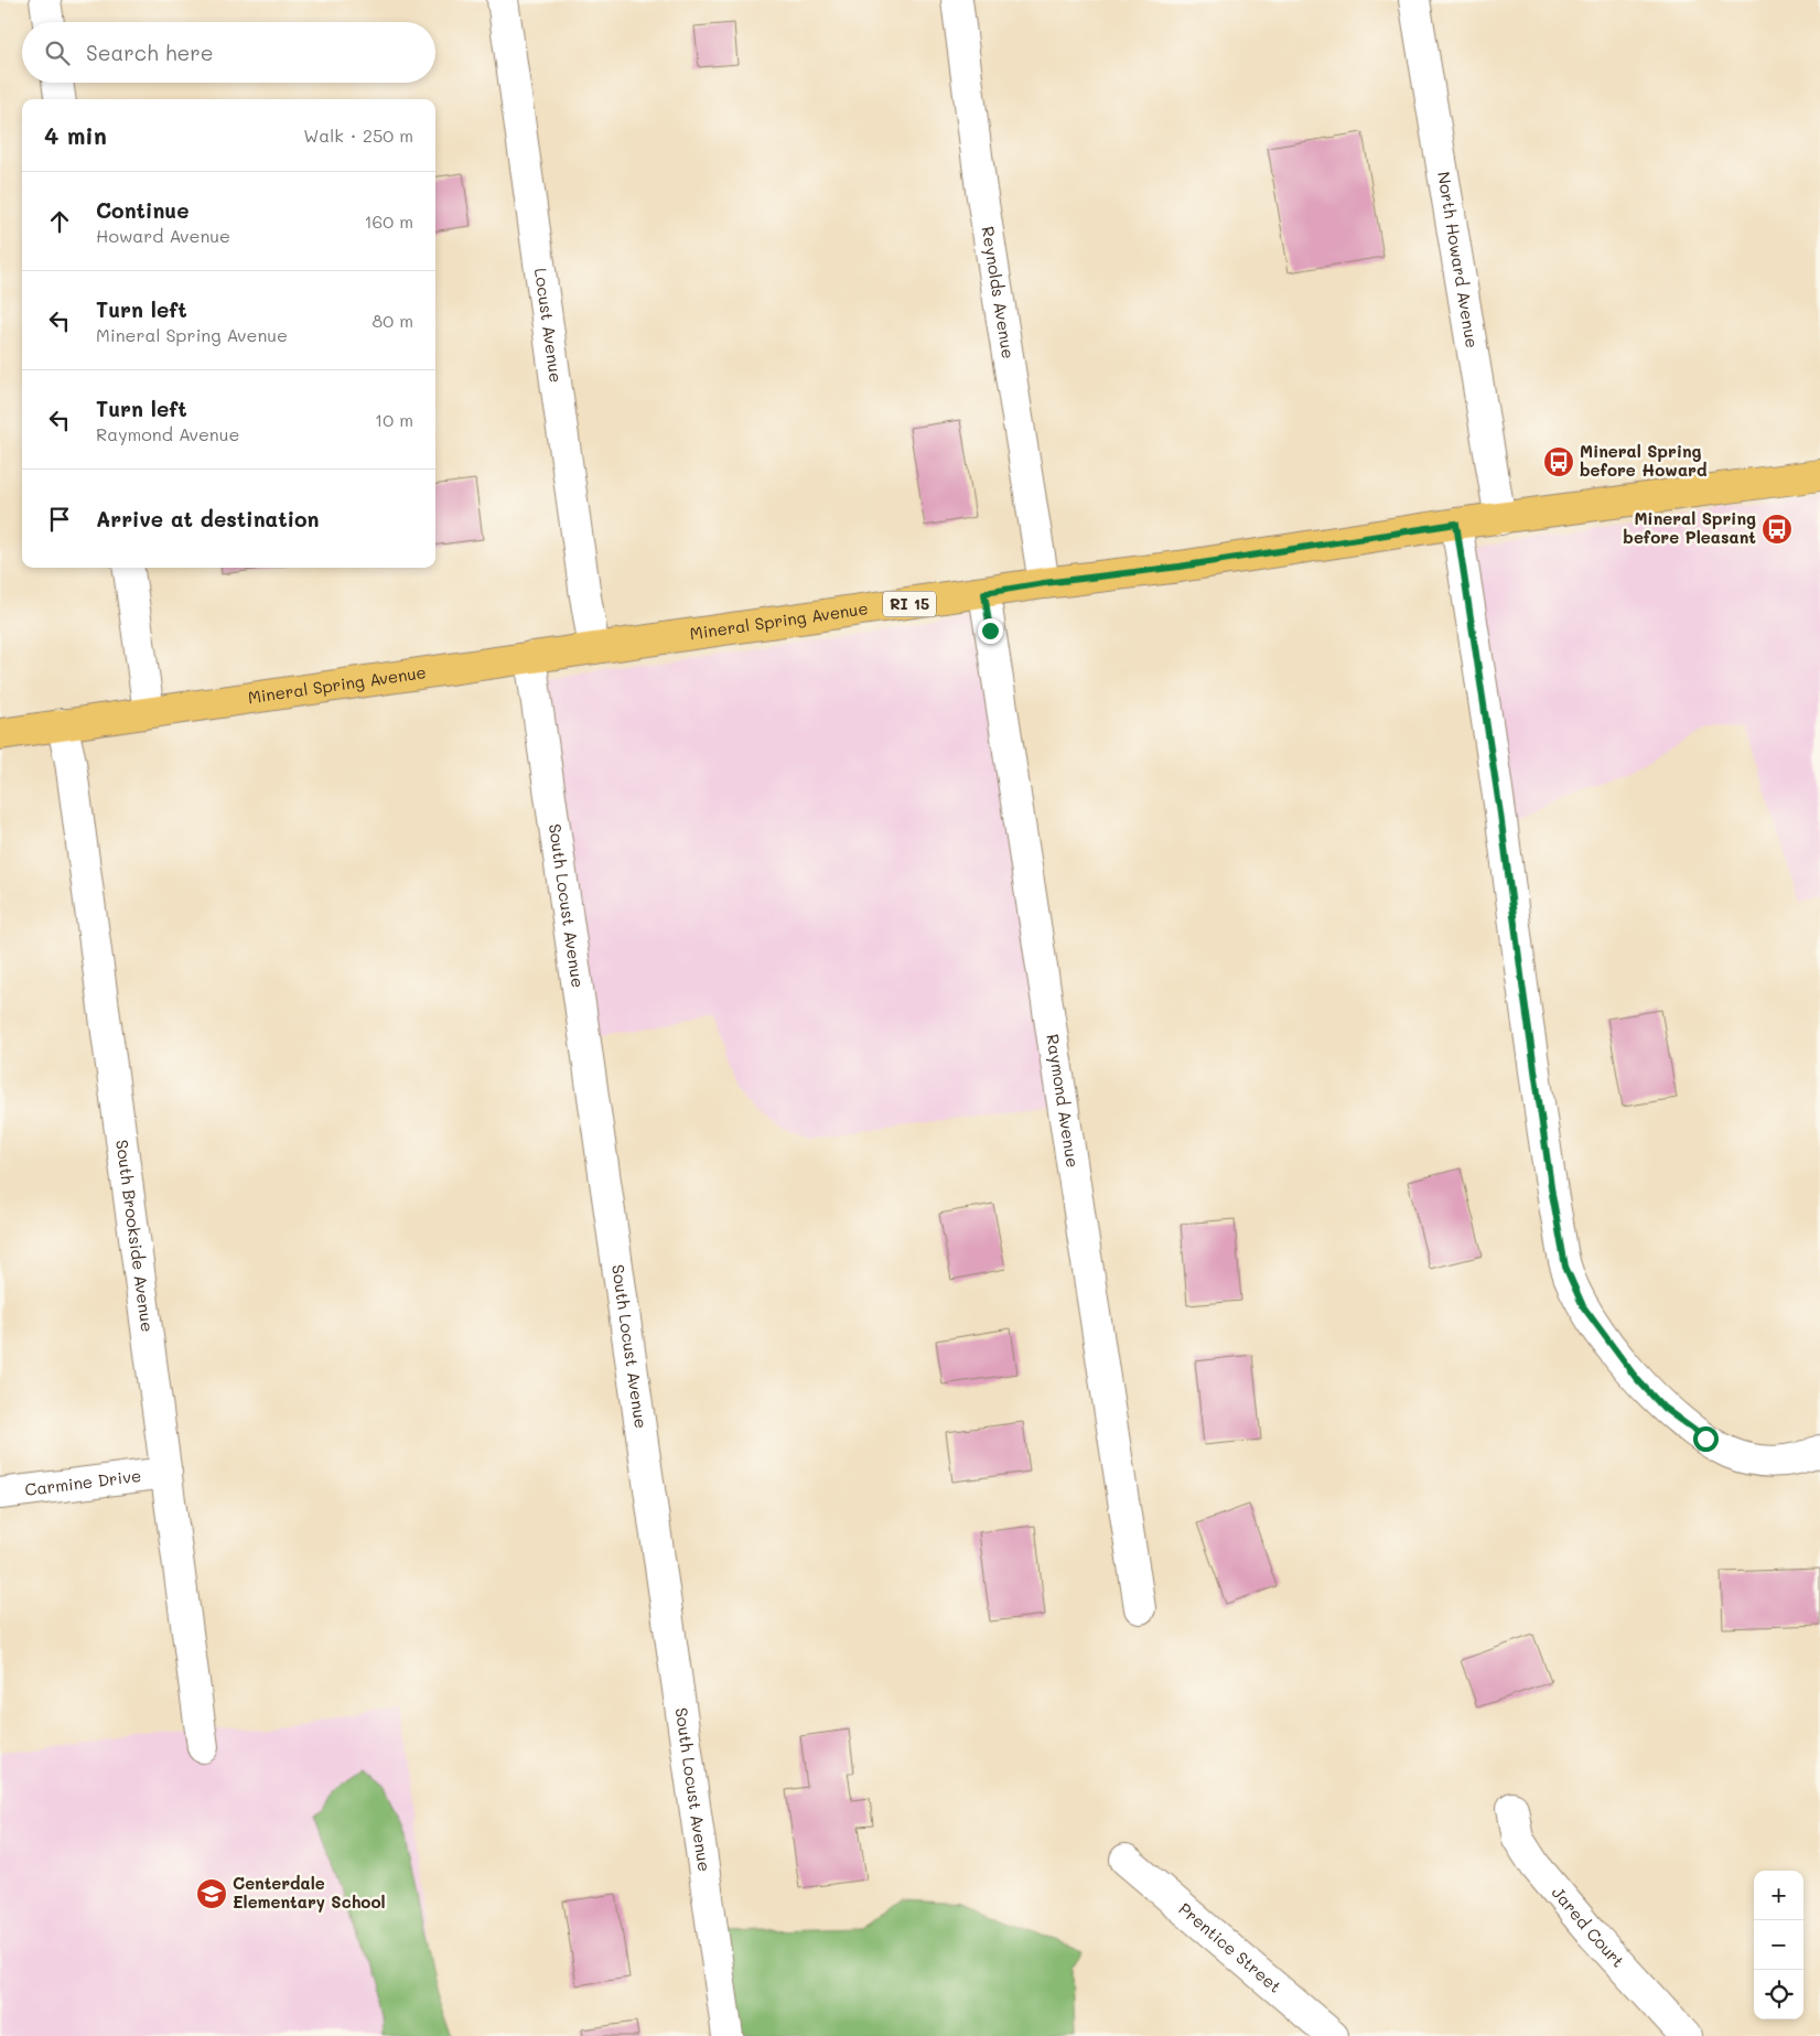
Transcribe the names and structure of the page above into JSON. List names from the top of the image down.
{
  "streets": {
    "main road": ["RI 15", "Mineral Spring Avenue"],
    "street": [
      "North Howard Avenue",
      "Reynolds Avenue",
      "Locust Avenue",
      "South Locust Avenue",
      "Raymond Avenue",
      "South Brookside Avenue",
      "Carmine Drive",
      "Jared Court",
      "Prentice Street"
    ]
  },
  "crossings": [
    ["North Howard Avenue", "Mineral Spring Avenue"],
    ["Reynolds Avenue", "Mineral Spring Avenue"],
    ["Locust Avenue", "Mineral Spring Avenue"],
    ["Mineral Spring Avenue", "South Locust Avenue"],
    ["Mineral Spring Avenue", "Raymond Avenue"],
    ["Mineral Spring Avenue", "South Brookside Avenue"],
    ["South Brookside Avenue", "Carmine Drive"]
  ],
  "places": {
    "bus stop": ["Mineral Spring before Howard", "Mineral Spring before Pleasant"],
    "school or university": ["Centerdale Elementary School"]
  },
  "page": {
    "search": "Search here",
    "heading": ["4 min", "Walk · 250 m"],
    "list": [
      ["Continue", "Howard Avenue", "160 m"],
      ["Turn left", "Mineral Spring Avenue", "80 m"],
      ["Turn left", "Raymond Avenue", "10 m"],
      "Arrive at destination"
    ],
    "map_buttons": ["+", "−"]
  }
}
